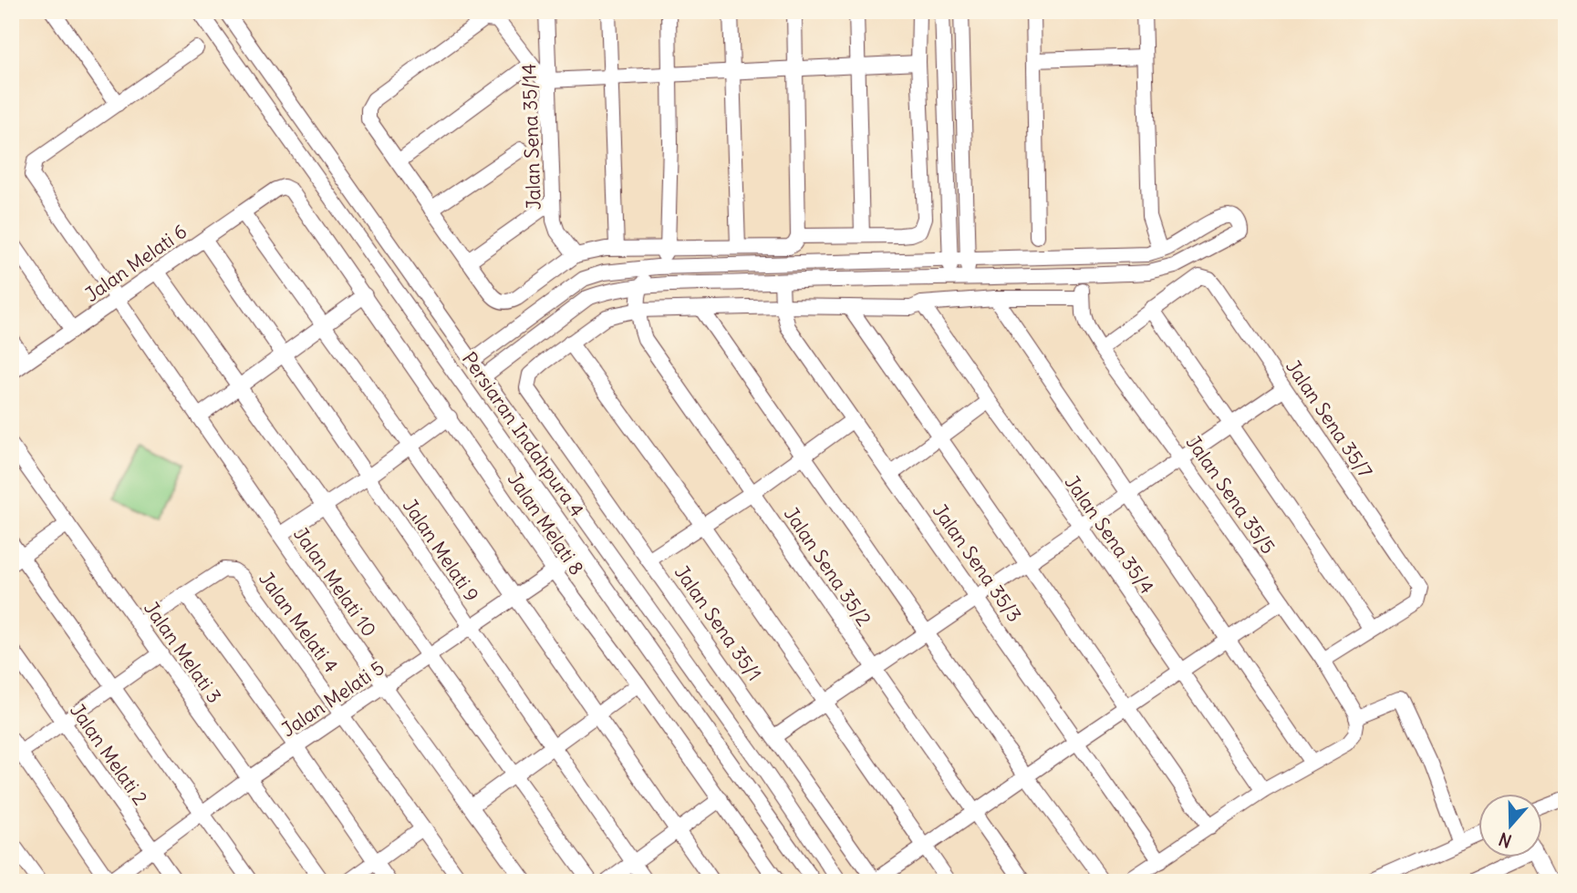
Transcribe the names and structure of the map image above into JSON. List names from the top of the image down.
{
  "streets": {
    "street": [
      "Jalan Sena 35/14",
      "Jalan Melati 6",
      "Jalan Sena 35/7",
      "Persiaran Indahpura 4",
      "Jalan Sena 35/5",
      "Jalan Melati 8",
      "Jalan Sena 35/4",
      "Jalan Melati 9",
      "Jalan Sena 35/3",
      "Jalan Sena 35/2",
      "Jalan Melati 10",
      "Jalan Melati 4",
      "Jalan Sena 35/1",
      "Jalan Melati 3",
      "Jalan Melati 5",
      "Jalan Melati 2"
    ]
  },
  "crossings": [
    ["Jalan Melati 6", "Jalan Melati 8"],
    ["Jalan Melati 6", "Jalan Melati 9"],
    ["Jalan Melati 6", "Jalan Melati 10"],
    ["Jalan Sena 35/7", "Jalan Sena 35/5"],
    ["Persiaran Indahpura 4", "Jalan Melati 5"],
    ["Jalan Melati 8", "Jalan Melati 5"],
    ["Jalan Melati 9", "Jalan Melati 5"],
    ["Jalan Melati 10", "Jalan Melati 5"],
    ["Jalan Melati 4", "Jalan Melati 3"],
    ["Jalan Melati 4", "Jalan Melati 5"],
    ["Jalan Melati 3", "Jalan Melati 5"],
    ["Jalan Melati 5", "Jalan Melati 2"]
  ],
  "north": "bottom"
}
